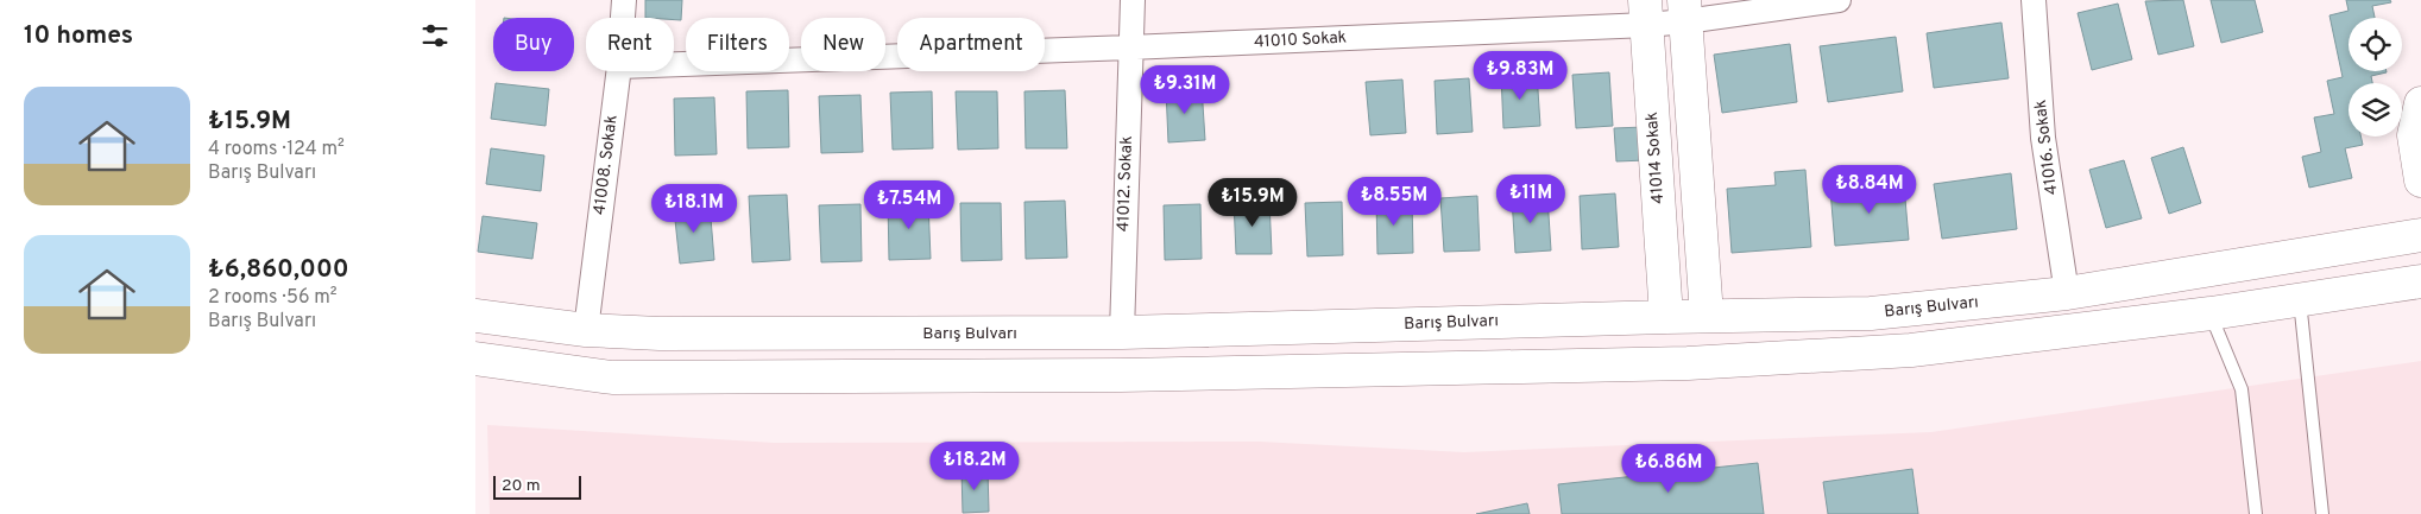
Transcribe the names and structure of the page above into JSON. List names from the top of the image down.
{
  "streets": {
    "main road": ["41014 Sokak", "Barış Bulvarı"],
    "street": [
      "41010 Sokak",
      "41016. Sokak",
      "41008. Sokak",
      "41012. Sokak"
    ]
  },
  "crossings": [
    ["41010 Sokak", "41014 Sokak"],
    ["41010 Sokak", "41012. Sokak"],
    ["41016. Sokak", "Barış Bulvarı"],
    ["41014 Sokak", "Barış Bulvarı"],
    ["41008. Sokak", "Barış Bulvarı"],
    ["41012. Sokak", "Barış Bulvarı"]
  ],
  "scale_bar": "20 m",
  "page": {
    "heading": "10 homes",
    "chip": [
      "Buy",
      "Rent",
      "Filters",
      "New",
      "Apartment"
    ],
    "price": [
      "₺9.83M",
      "₺9.31M",
      "₺8.84M",
      "₺11M",
      "₺8.55M",
      "₺15.9M",
      "₺7.54M",
      "₺18.1M",
      "₺18.2M",
      "₺6.86M"
    ],
    "list": [
      {
        "name": "₺15.9M",
        "note": "4 rooms · 124 m² · Barış Bulvarı"
      },
      {
        "name": "₺6,860,000",
        "note": "2 rooms · 56 m² · Barış Bulvarı"
      }
    ],
    "scale": "20 m"
  }
}
